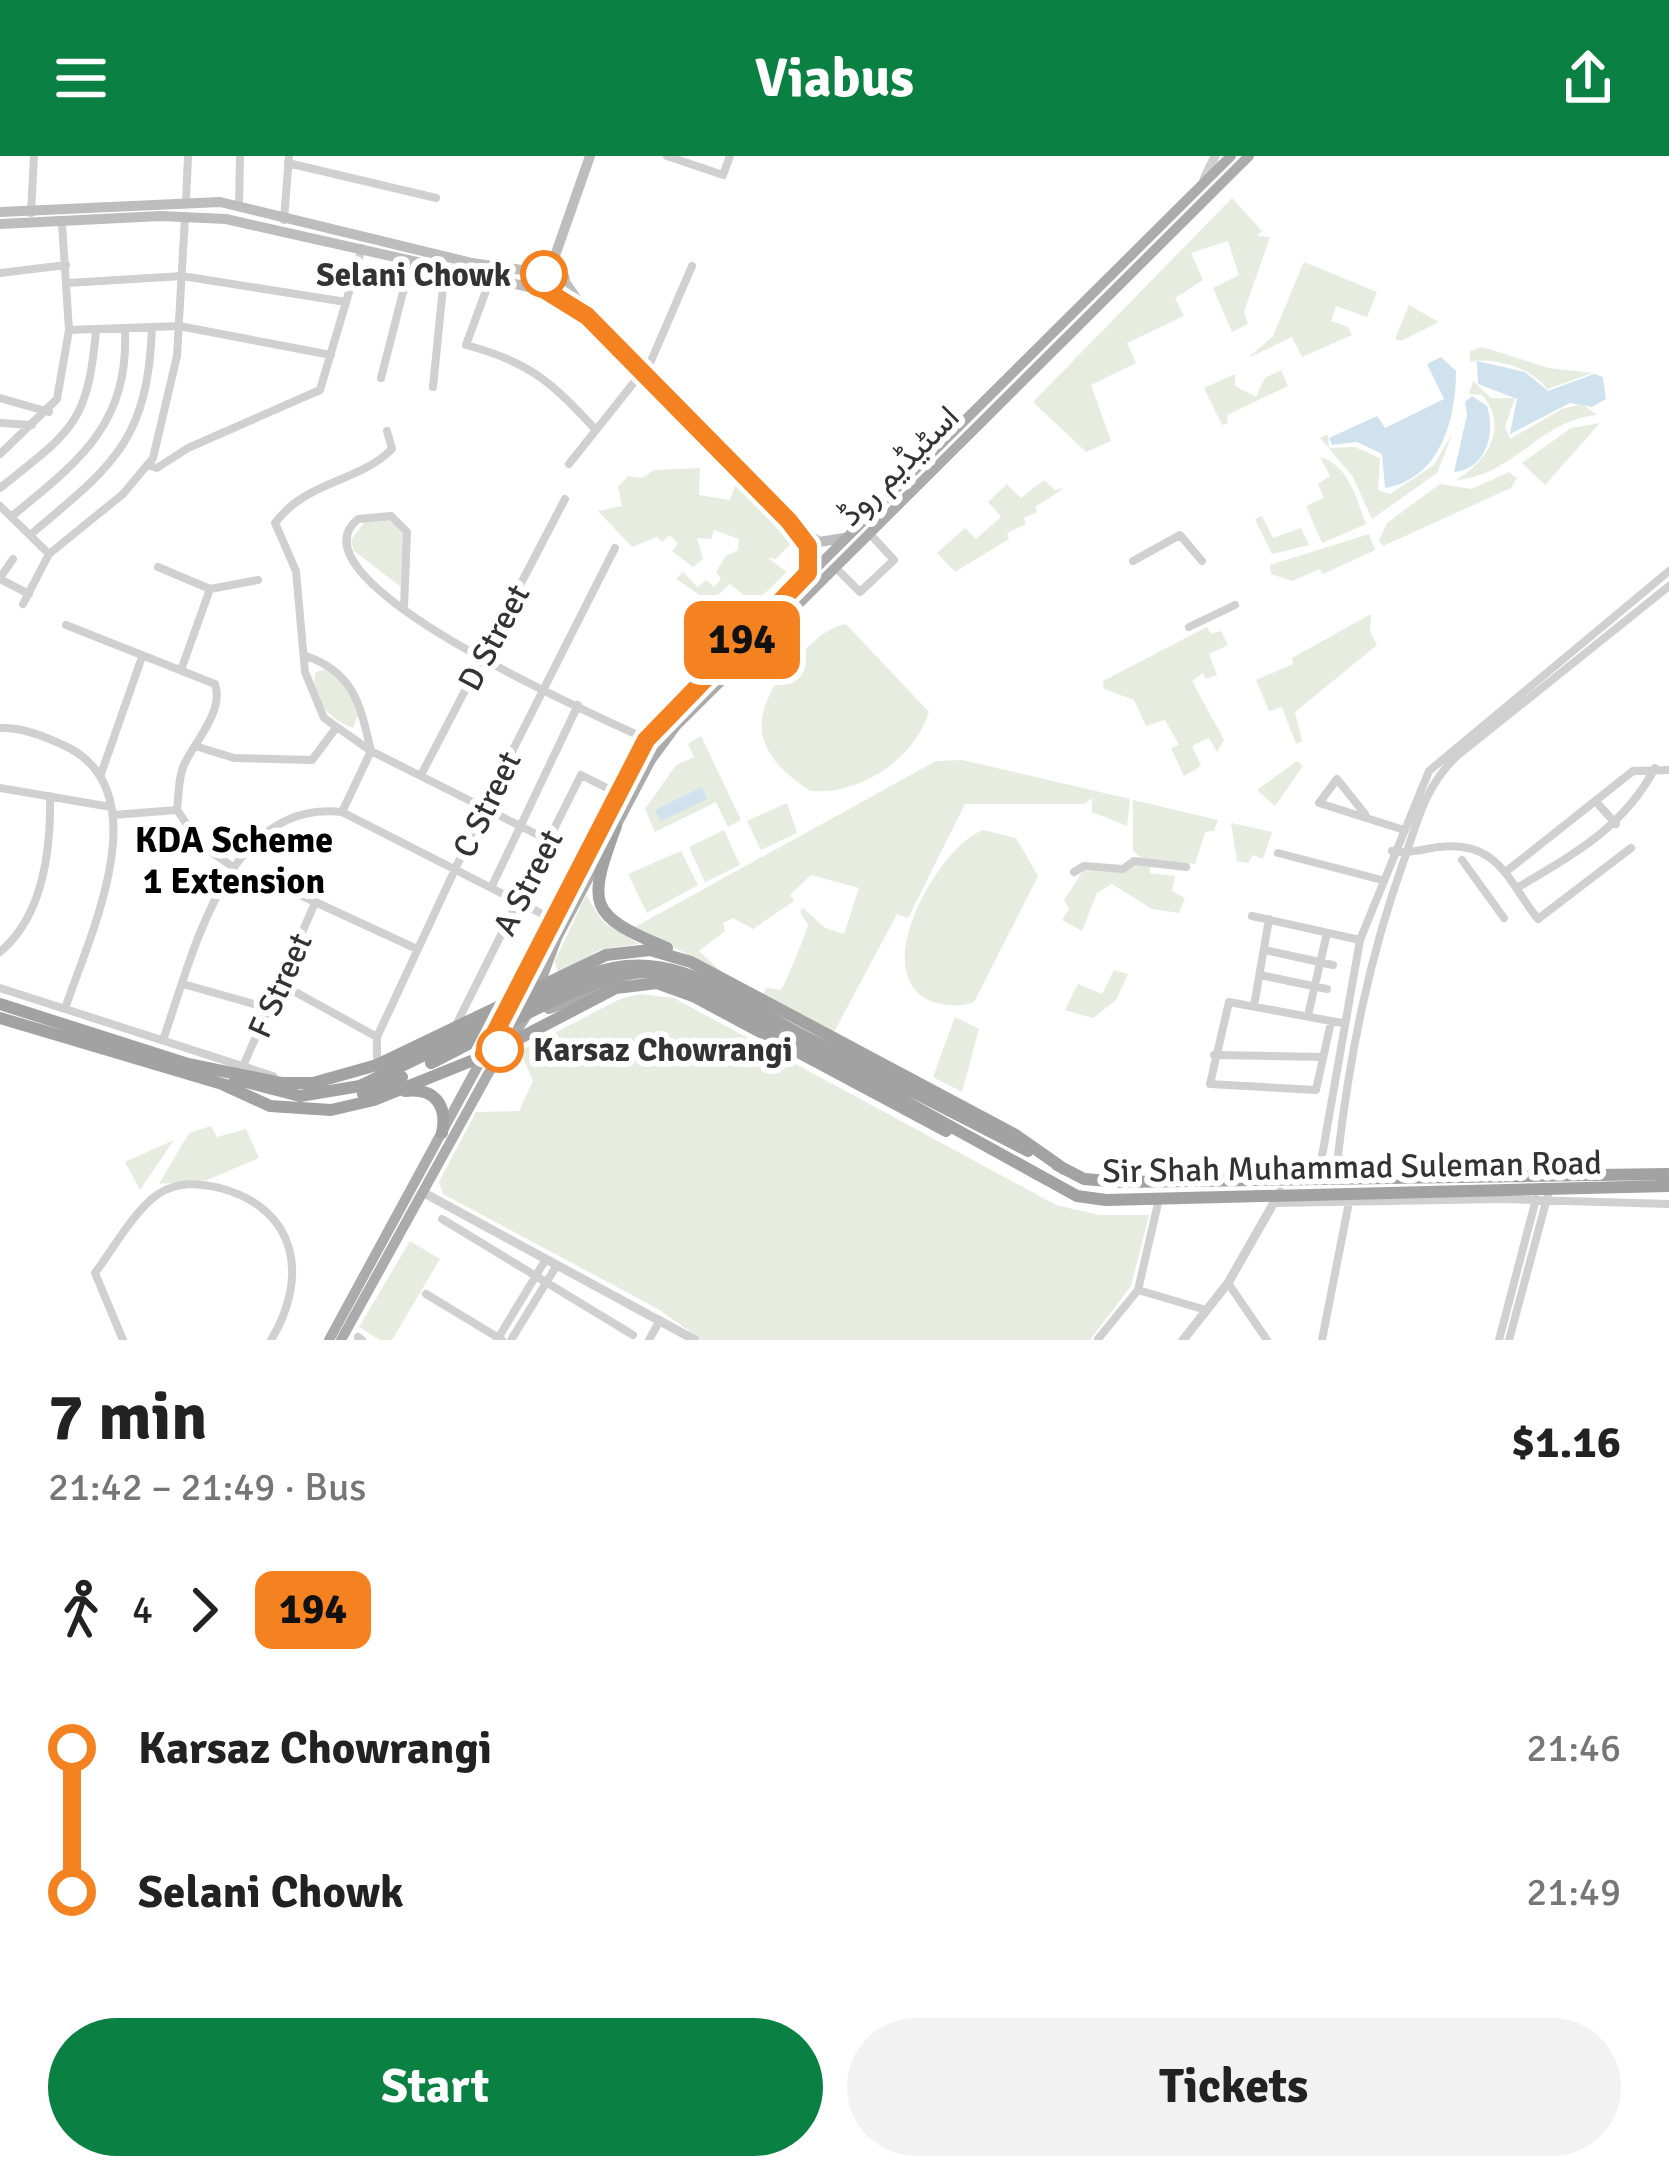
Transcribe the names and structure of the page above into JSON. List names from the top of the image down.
{
  "streets": {
    "highway": ["Sir Shah Muhammad Suleman Road"],
    "main road": ["اسٹیڈیم روڈ"],
    "street": [
      "D Street",
      "C Street",
      "A Street",
      "F Street"
    ]
  },
  "crossings": [
    ["اسٹیڈیم روڈ", "A Street"]
  ],
  "districts": ["KDA Scheme 1 Extension"],
  "places": ["Selani Chowk", "Karsaz Chowrangi"],
  "lines": ["bus line 194"],
  "page": {
    "header": "Viabus",
    "on_map": "194",
    "heading": ["7 min", "21:42 – 21:49 · Bus", "$1.16"],
    "legs": ["4", "194"],
    "list": [
      {
        "name": "Karsaz Chowrangi",
        "value": "21:46"
      },
      {
        "name": "Selani Chowk",
        "value": "21:49"
      }
    ],
    "buttons": ["Start", "Tickets"]
  }
}
